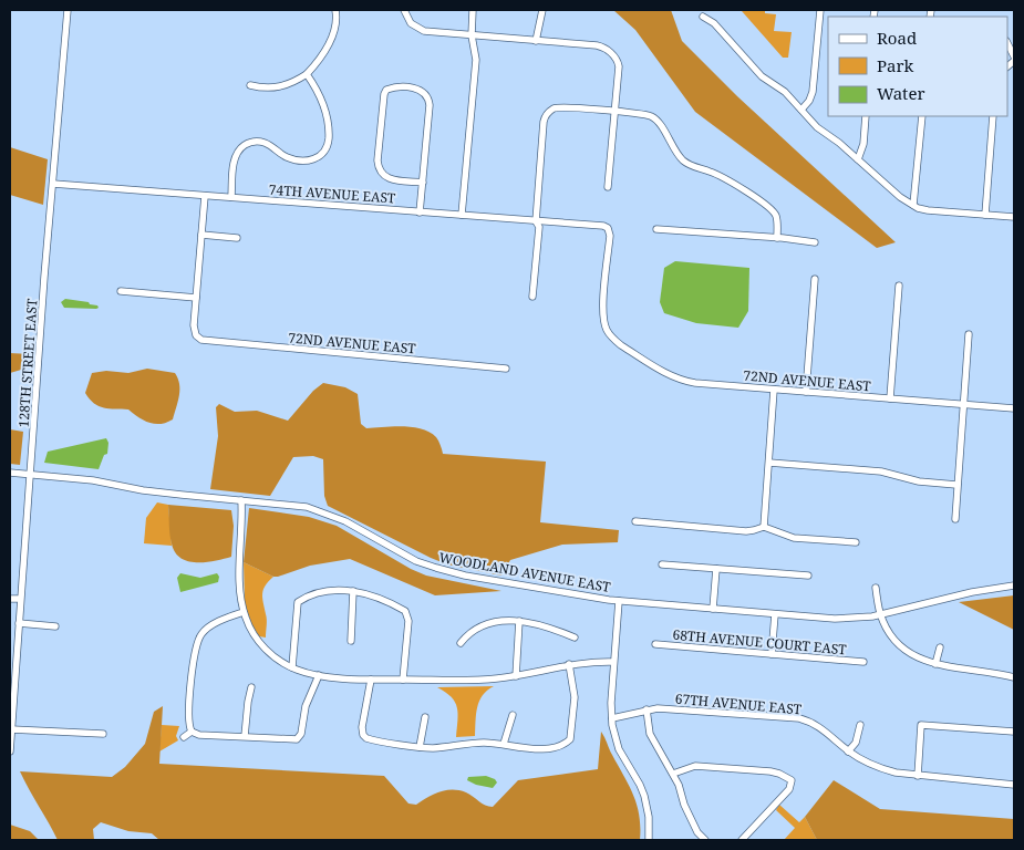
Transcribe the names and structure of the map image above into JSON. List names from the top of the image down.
{
  "streets": {
    "street": [
      "74TH AVENUE EAST",
      "72ND AVENUE EAST",
      "128TH STREET EAST",
      "WOODLAND AVENUE EAST",
      "68TH AVENUE COURT EAST",
      "67TH AVENUE EAST"
    ]
  },
  "crossings": [
    ["74TH AVENUE EAST", "72ND AVENUE EAST"],
    ["74TH AVENUE EAST", "128TH STREET EAST"],
    ["128TH STREET EAST", "WOODLAND AVENUE EAST"]
  ],
  "legend": ["Road", "Park", "Water"]
}
